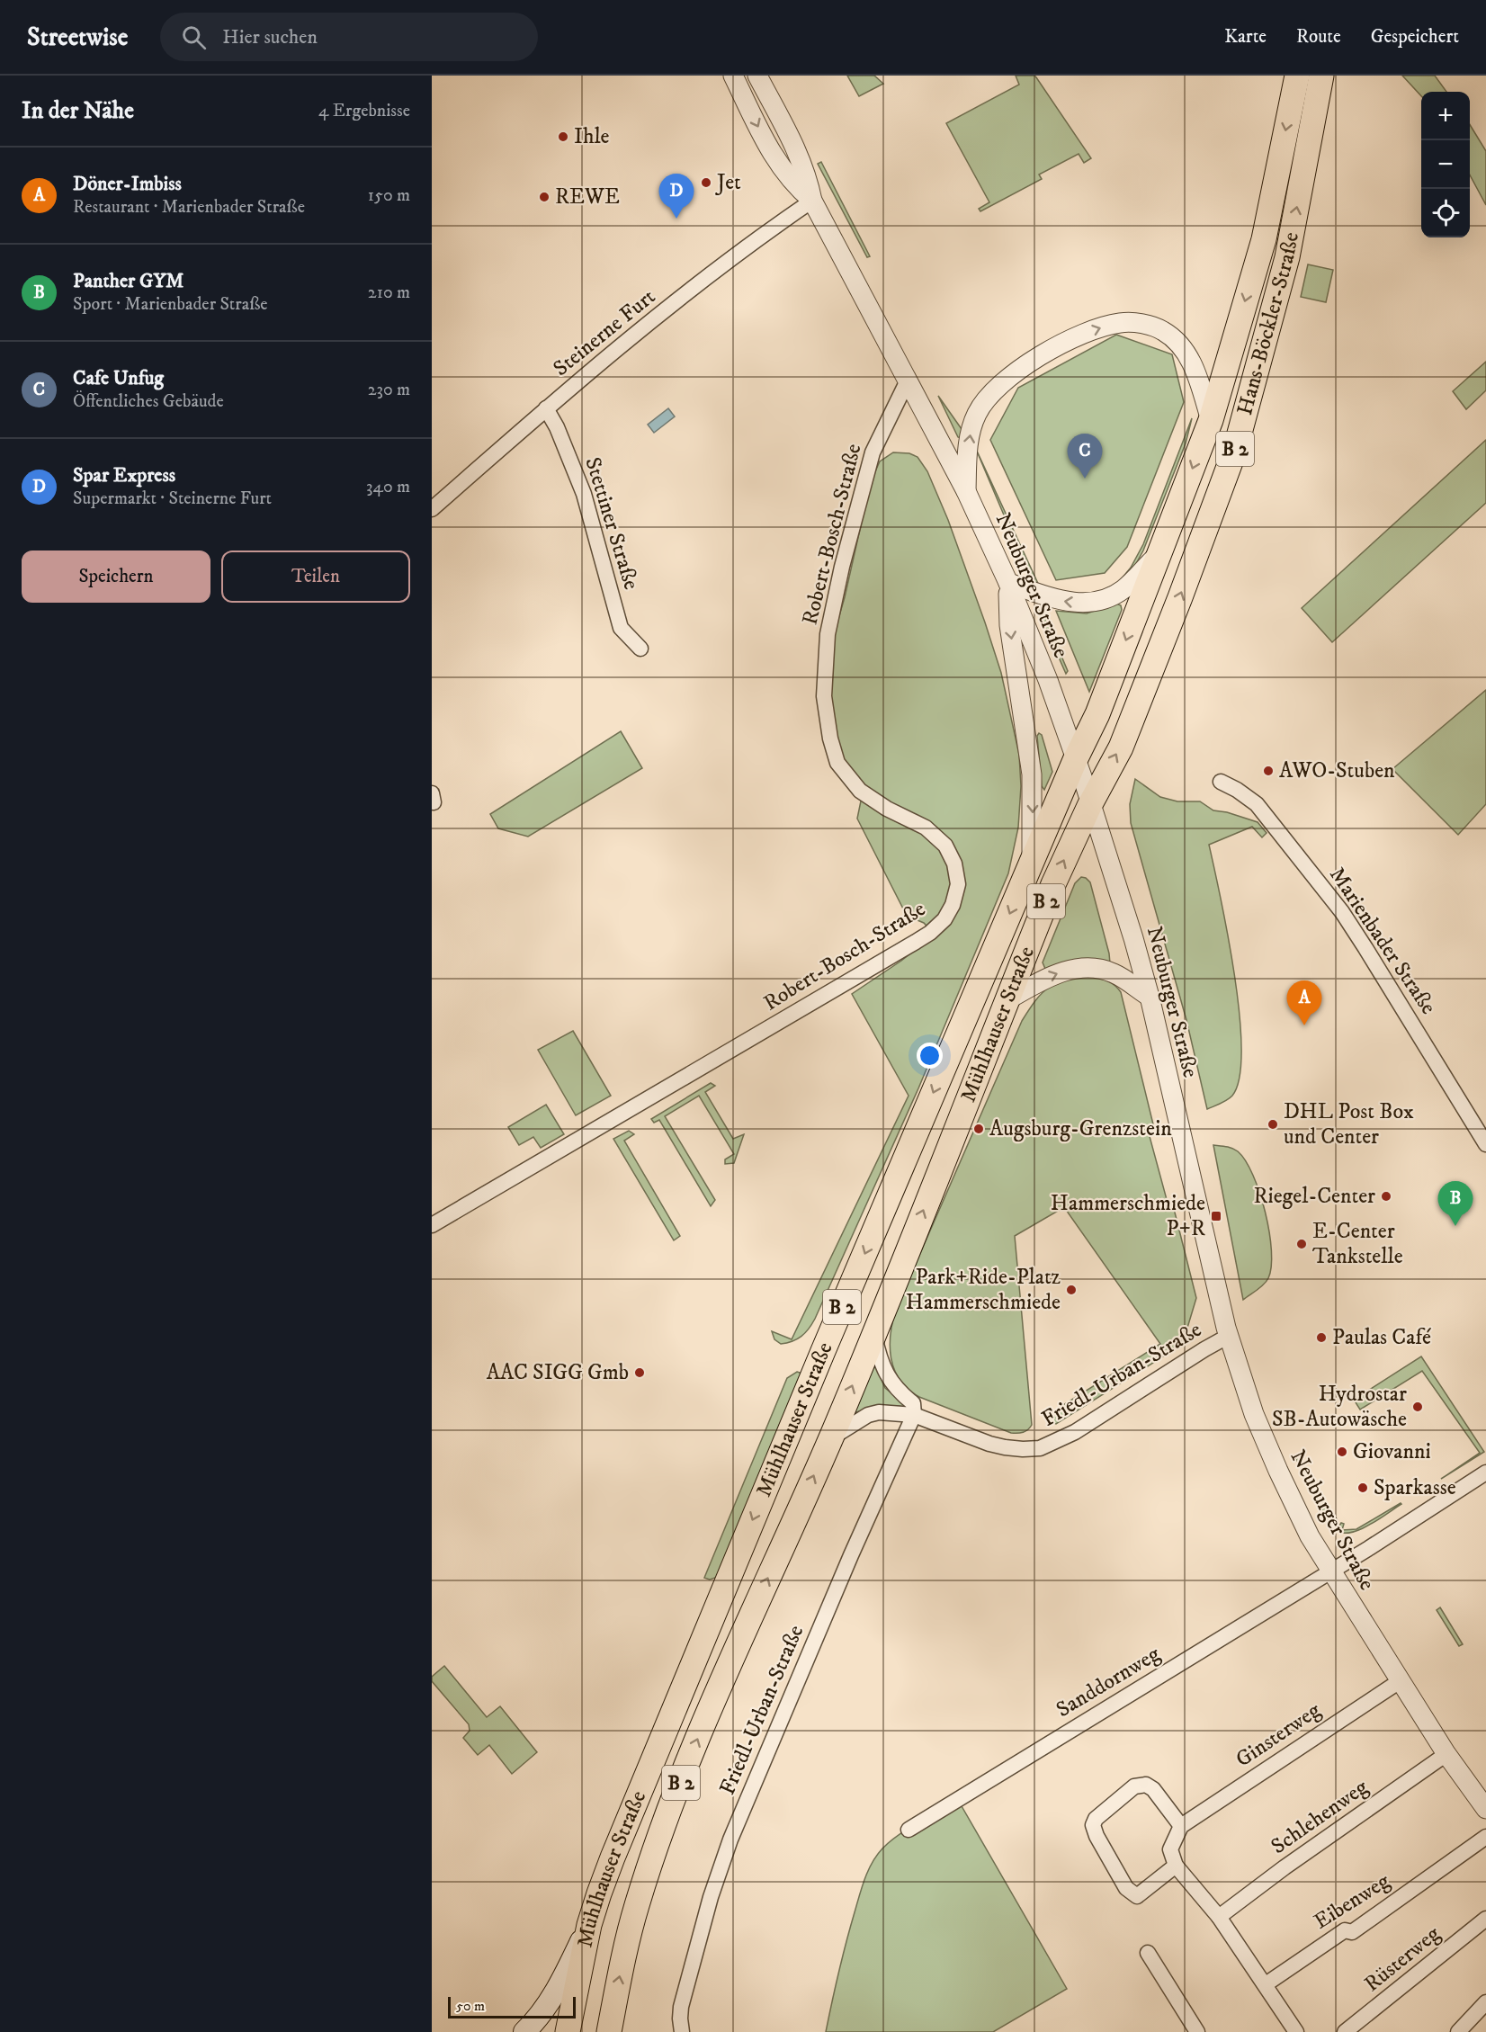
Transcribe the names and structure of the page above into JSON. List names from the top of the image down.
{
  "streets": {
    "main road": ["Hans-Böckler-Straße", "B 2", "Mühlhauser Straße"],
    "street": [
      "Steinerne Furt",
      "Stettiner Straße",
      "Robert-Bosch-Straße",
      "Neuburger Straße",
      "Marienbader Straße",
      "Friedl-Urban-Straße",
      "Sanddornweg",
      "Ginsterweg",
      "Schlehenweg",
      "Eibenweg",
      "Rüsterweg"
    ]
  },
  "crossings": [
    ["Hans-Böckler-Straße", "Neuburger Straße"],
    ["Hans-Böckler-Straße", "Mühlhauser Straße"],
    ["Steinerne Furt", "Stettiner Straße"],
    ["Steinerne Furt", "Neuburger Straße"],
    ["Robert-Bosch-Straße", "Neuburger Straße"],
    ["Neuburger Straße", "Mühlhauser Straße"],
    ["Neuburger Straße", "Friedl-Urban-Straße"],
    ["Neuburger Straße", "Sanddornweg"],
    ["Neuburger Straße", "Ginsterweg"],
    ["Neuburger Straße", "Schlehenweg"],
    ["Mühlhauser Straße", "Friedl-Urban-Straße"]
  ],
  "places": {
    "other": [
      "Ihle",
      "Jet",
      "REWE",
      "AWO-Stuben",
      "DHL Post Box und Center",
      "Augsburg-Grenzstein",
      "Riegel-Center",
      "E-Center Tankstelle",
      "Park+Ride-Platz Hammerschmiede",
      "Paulas Café",
      "AAC SIGG Gmb",
      "Hydrostar SB-Autowäsche",
      "Giovanni",
      "Sparkasse"
    ],
    "transit": ["Hammerschmiede P+R"]
  },
  "scale_bar": "50 m",
  "page": {
    "header": "Streetwise",
    "search": "Hier suchen",
    "nav": ["Karte", "Route", "Gespeichert"],
    "heading": ["In der Nähe", "4 Ergebnisse"],
    "map_buttons": ["+", "−"],
    "list": [
      {
        "mark": "A",
        "name": "Döner-Imbiss",
        "note": "Restaurant · Marienbader Straße",
        "value": "150 m"
      },
      {
        "mark": "B",
        "name": "Panther GYM",
        "note": "Sport · Marienbader Straße",
        "value": "210 m"
      },
      {
        "mark": "C",
        "name": "Cafe Unfug",
        "note": "Öffentliches Gebäude",
        "value": "230 m"
      },
      {
        "mark": "D",
        "name": "Spar Express",
        "note": "Supermarkt · Steinerne Furt",
        "value": "340 m"
      }
    ],
    "pins": [
      "D",
      "C",
      "A",
      "B"
    ],
    "buttons": ["Speichern", "Teilen"],
    "scale": "50 m"
  }
}
